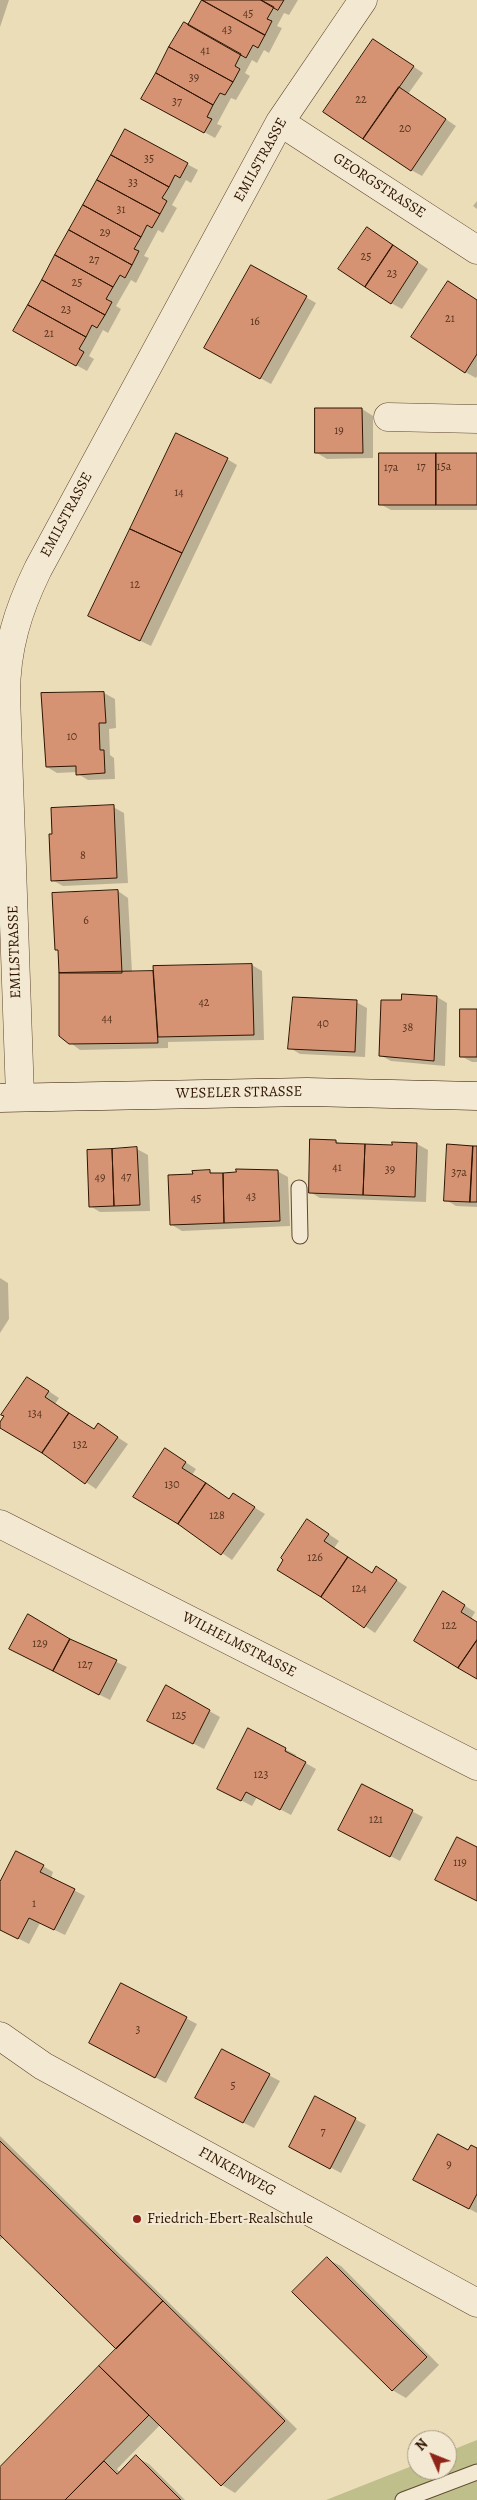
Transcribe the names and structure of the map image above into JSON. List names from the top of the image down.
{
  "streets": {
    "street": [
      "EMILSTRASSE",
      "GEORGSTRASSE",
      "WESELER STRASSE",
      "WILHELMSTRASSE",
      "FINKENWEG"
    ]
  },
  "crossings": [
    ["EMILSTRASSE", "GEORGSTRASSE"],
    ["EMILSTRASSE", "WESELER STRASSE"]
  ],
  "places": ["Friedrich-Ebert-Realschule"],
  "house_numbers": [
    "45",
    "43",
    "41",
    "39",
    "22",
    "37",
    "20",
    "35",
    "33",
    "31",
    "29",
    "25",
    "27",
    "23",
    "25",
    "23",
    "21",
    "16",
    "21",
    "19",
    "17",
    "15a",
    "17a",
    "14",
    "12",
    "10",
    "8",
    "6",
    "42",
    "44",
    "40",
    "38",
    "41",
    "39",
    "37a",
    "47",
    "49",
    "43",
    "45",
    "134",
    "132",
    "130",
    "128",
    "126",
    "124",
    "122",
    "129",
    "127",
    "125",
    "123",
    "121",
    "119",
    "1",
    "3",
    "5",
    "7",
    "9"
  ],
  "north": "top left"
}
